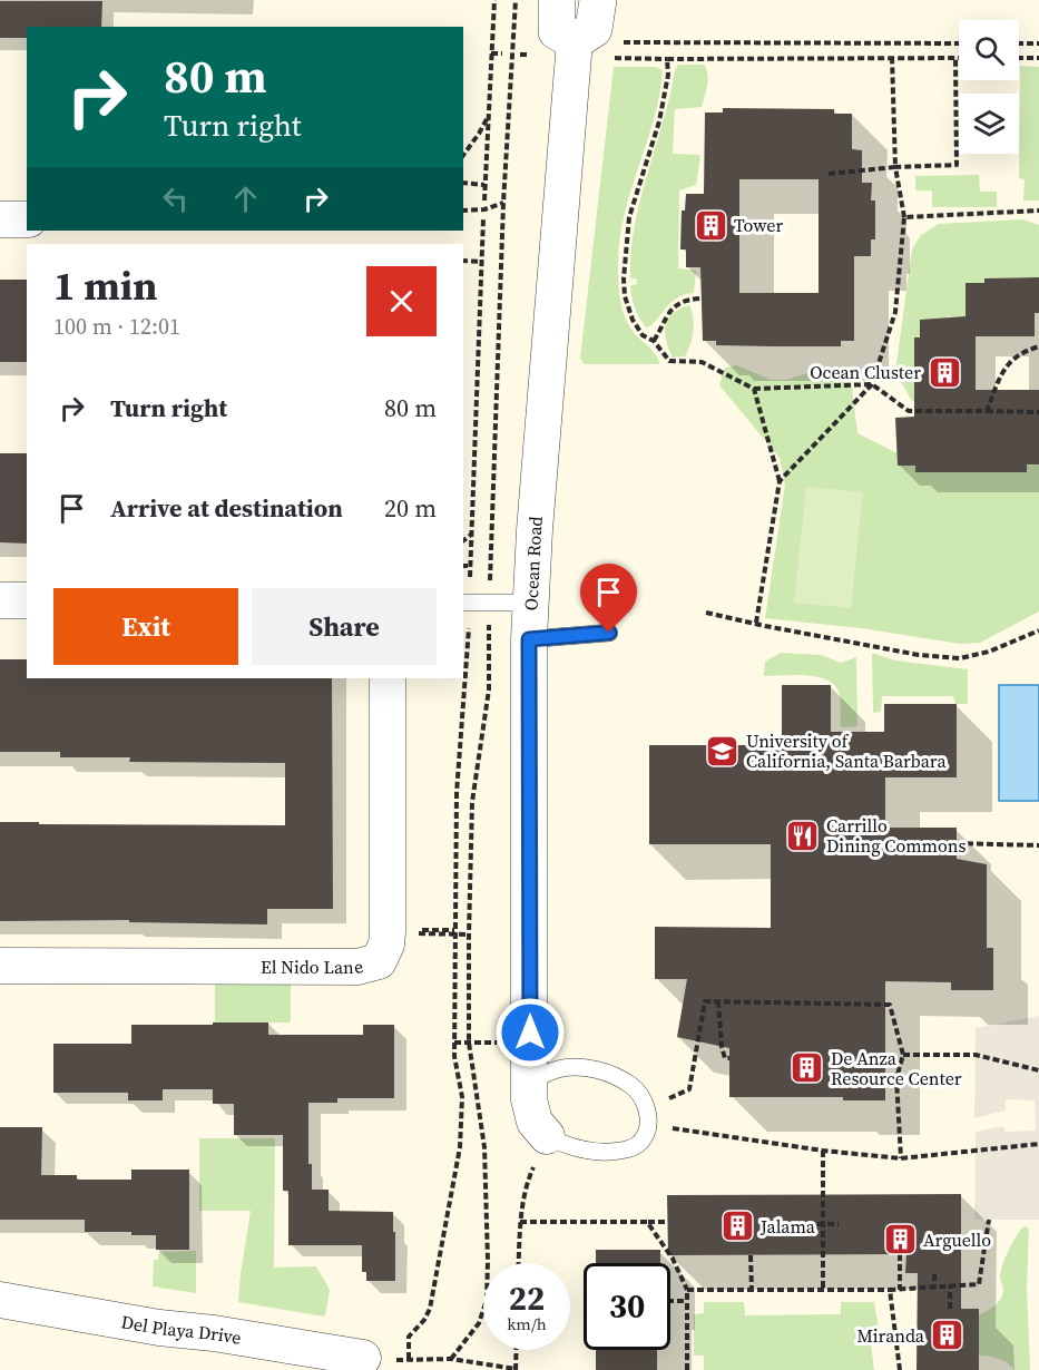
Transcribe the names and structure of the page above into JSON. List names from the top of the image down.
{
  "streets": {
    "street": ["Ocean Road", "El Nido Lane", "Del Playa Drive"]
  },
  "places": {
    "building": [
      "Tower",
      "Ocean Cluster",
      "De Anza Resource Center",
      "Jalama",
      "Arguello",
      "Miranda"
    ],
    "school or university": ["University of California, Santa Barbara"],
    "restaurant": ["Carrillo Dining Commons"]
  },
  "page": {
    "turn": ["80 m", "Turn right"],
    "heading": ["1 min", "100 m · 12:01"],
    "list": [
      {
        "name": "Turn right",
        "value": "80 m"
      },
      {
        "name": "Arrive at destination",
        "value": "20 m"
      }
    ],
    "buttons": ["Exit", "Share"],
    "speed": "22 km/h",
    "limit": "30"
  }
}
